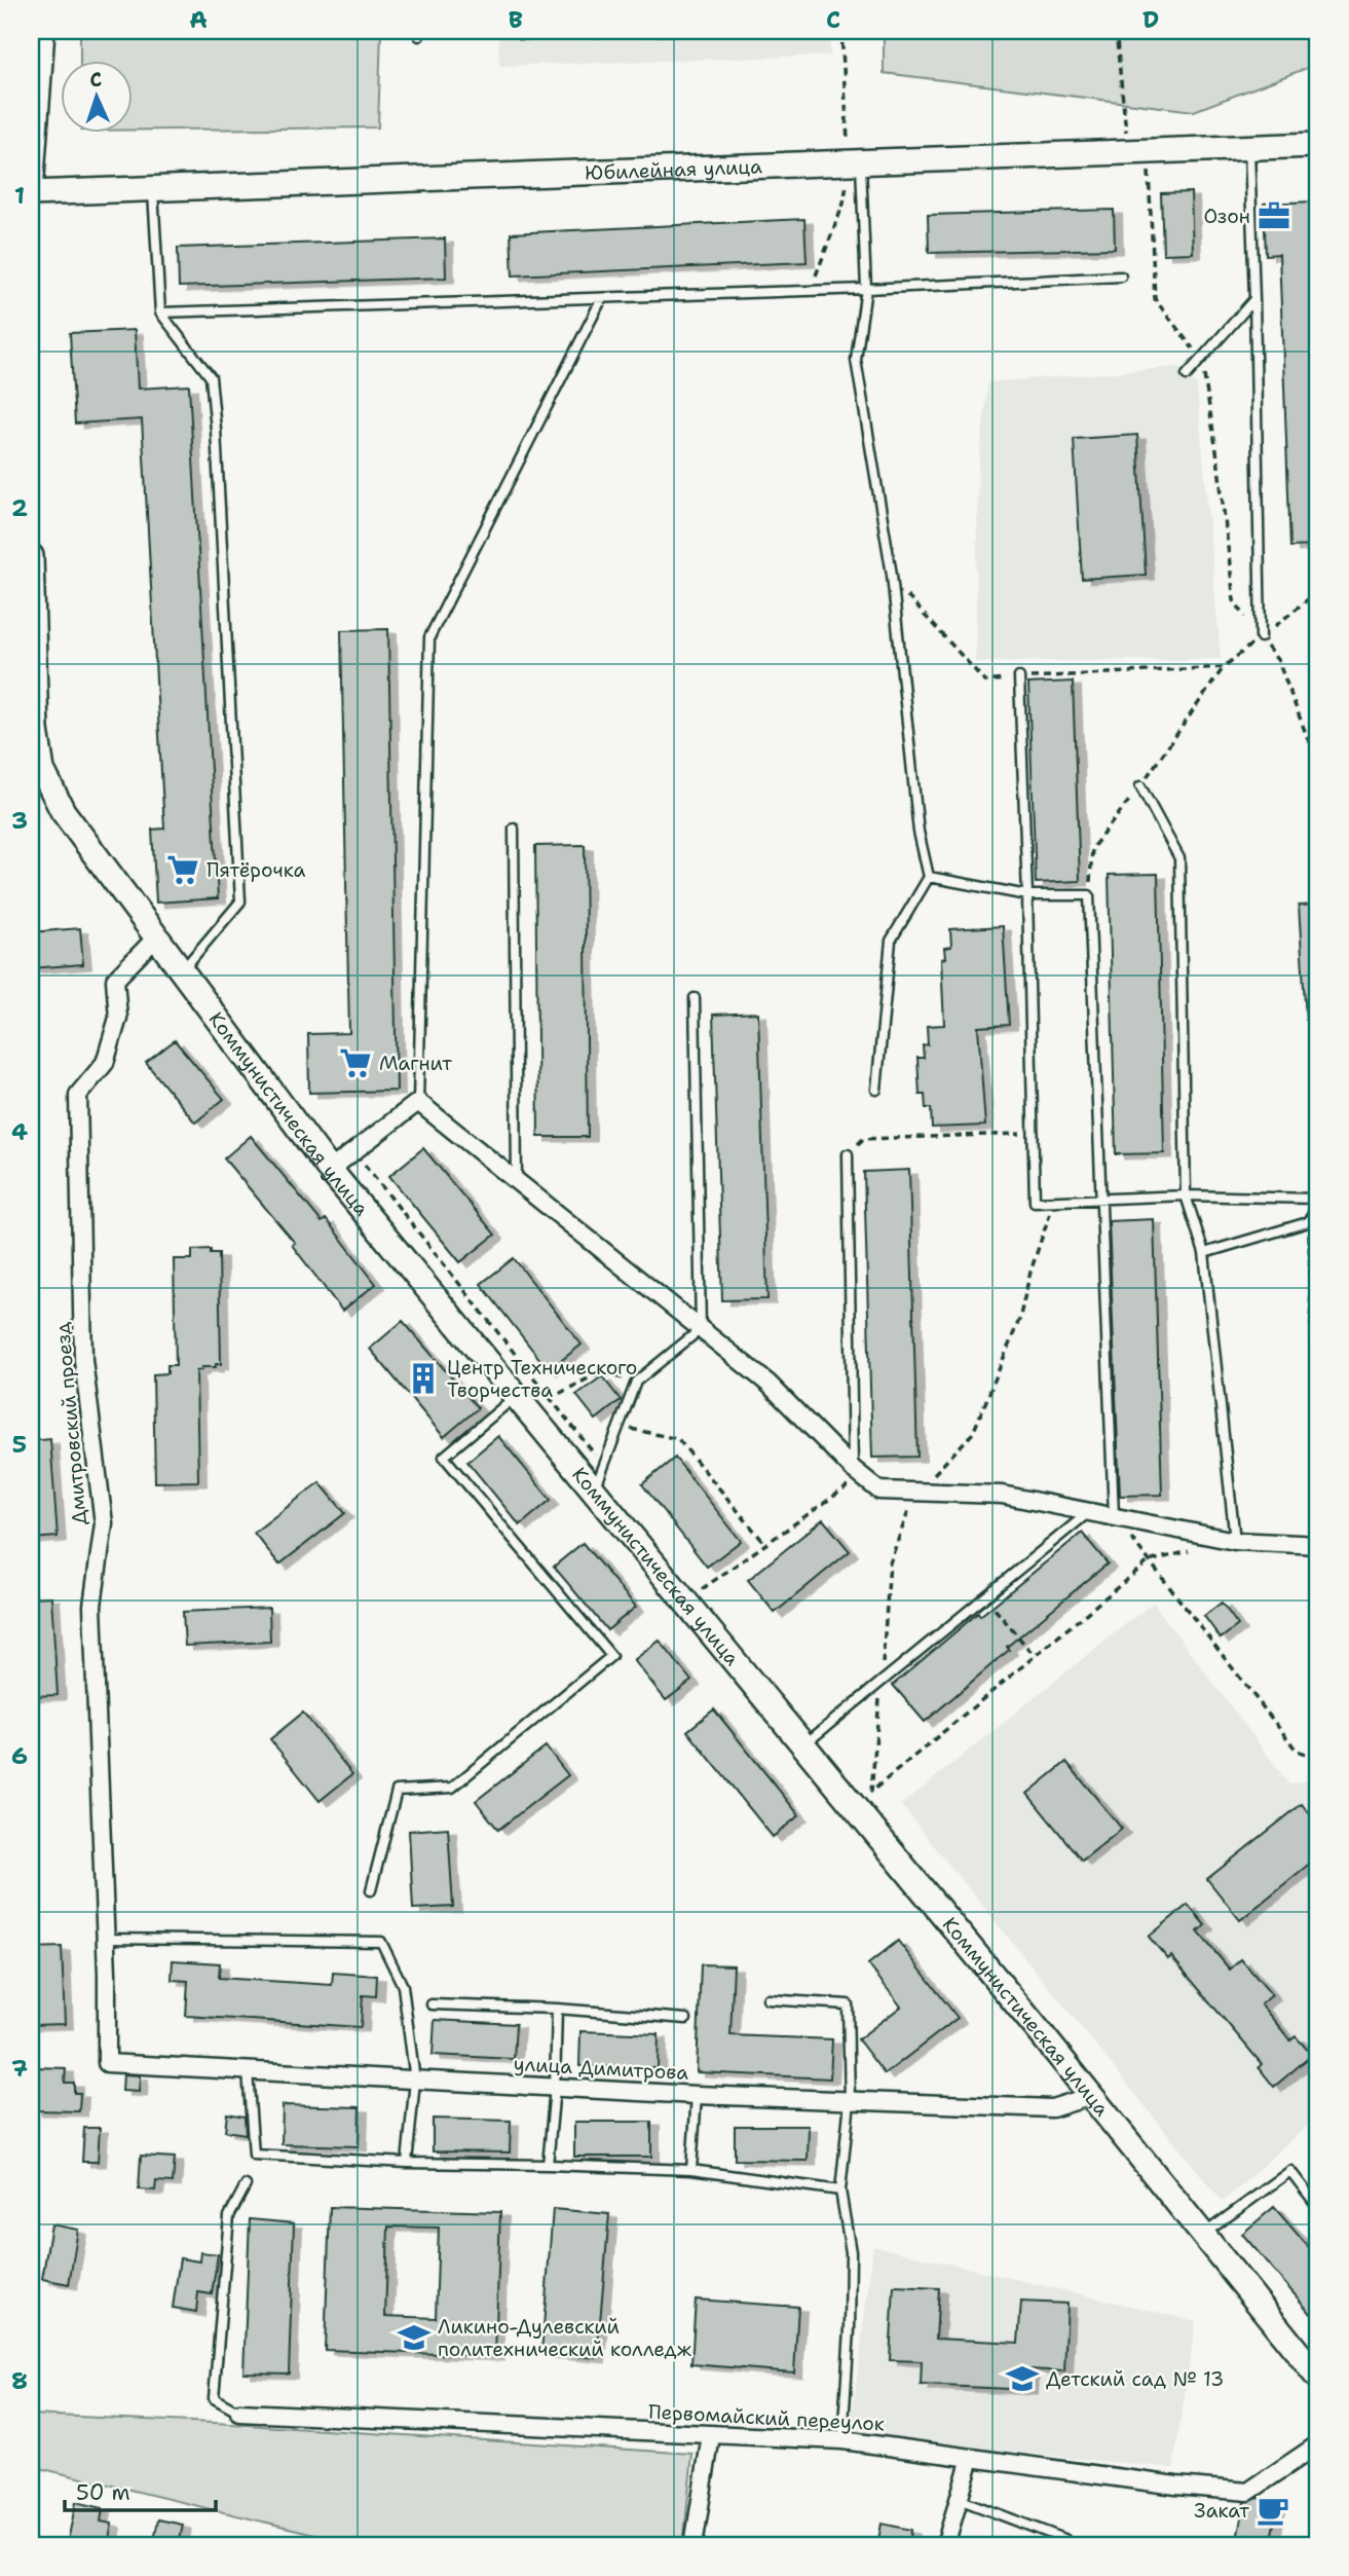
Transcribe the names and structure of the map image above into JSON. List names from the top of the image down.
{
  "streets": {
    "street": [
      "Юбилейная улица",
      "Коммунистическая улица",
      "Дмитровский проезд",
      "улица Димитрова",
      "Первомайский переулок"
    ]
  },
  "crossings": [
    ["Коммунистическая улица", "Дмитровский проезд"],
    ["Коммунистическая улица", "улица Димитрова"],
    ["Дмитровский проезд", "улица Димитрова"]
  ],
  "places": {
    "office": ["Озон"],
    "supermarket": ["Пятёрочка", "Магнит"],
    "building": ["Центр Технического Творчества"],
    "school or university": ["Ликино-Дулевский политехнический колледж", "Детский сад № 13"],
    "cafe": ["Закат"]
  },
  "scale_bar": "50 m",
  "north": "top",
  "grid": {
    "columns": [
      "A",
      "B",
      "C",
      "D"
    ],
    "rows": [
      "1",
      "2",
      "3",
      "4",
      "5",
      "6",
      "7",
      "8"
    ]
  }
}
